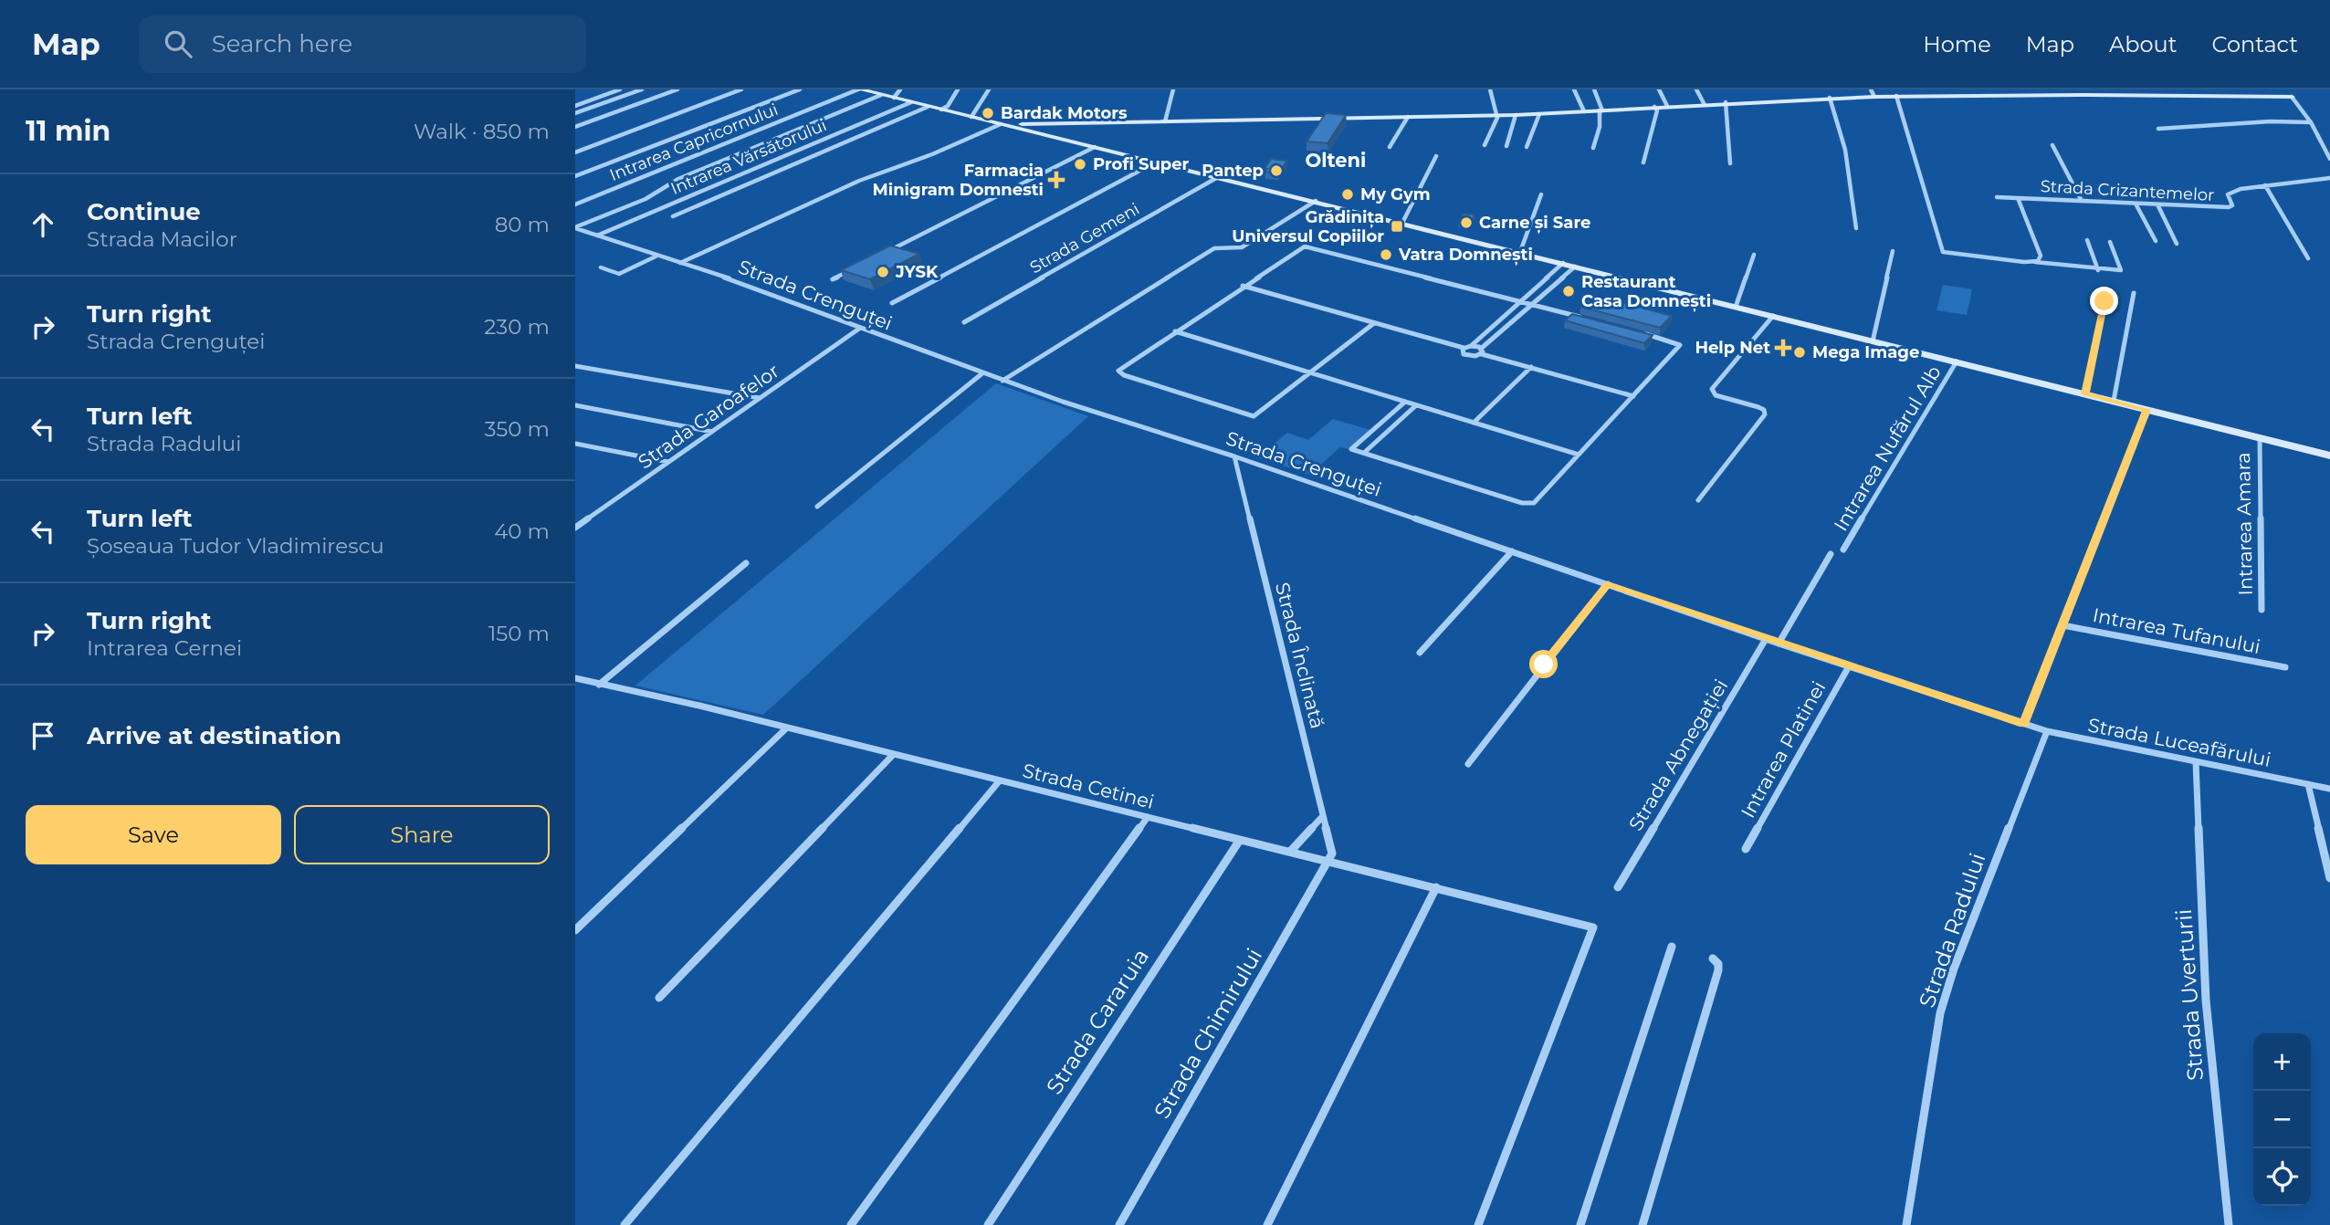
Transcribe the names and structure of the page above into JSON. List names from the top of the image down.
{
  "streets": {
    "street": [
      "Intrarea Capricornului",
      "Intrarea Vărsătorului",
      "Strada Crizantemelor",
      "Strada Gemeni",
      "Strada Crenguței",
      "Strada Garoafelor",
      "Intrarea Nufărul Alb",
      "Intrarea Amara",
      "Intrarea Tufanului",
      "Strada Înclinată",
      "Strada Luceafărului",
      "Intrarea Platinei",
      "Strada Abnegației",
      "Strada Cetinei",
      "Strada Radului",
      "Strada Uverturii",
      "Strada Cararuia",
      "Strada Chimirului"
    ]
  },
  "crossings": [
    ["Intrarea Vărsătorului", "Strada Crenguței"],
    ["Strada Crenguței", "Strada Garoafelor"],
    ["Strada Crenguței", "Strada Înclinată"],
    ["Strada Crenguței", "Strada Luceafărului"],
    ["Strada Crenguței", "Intrarea Platinei"],
    ["Strada Crenguței", "Strada Abnegației"],
    ["Strada Înclinată", "Strada Cetinei"],
    ["Strada Înclinată", "Strada Chimirului"],
    ["Strada Luceafărului", "Strada Radului"],
    ["Strada Luceafărului", "Strada Uverturii"],
    ["Strada Cetinei", "Strada Cararuia"],
    ["Strada Cetinei", "Strada Chimirului"]
  ],
  "districts": ["Olteni"],
  "places": {
    "other": [
      "Bardak Motors",
      "Profi Super",
      "Pantep",
      "My Gym",
      "Carne și Sare",
      "Vatra Domnești",
      "JYSK",
      "Restaurant Casa Domnești",
      "Mega Image"
    ],
    "health": ["Farmacia Minigram Domnesti", "Help Net"],
    "transit": ["Grădinița Universul Copiilor"]
  },
  "page": {
    "header": "Map",
    "search": "Search here",
    "nav": [
      "Home",
      "Map",
      "About",
      "Contact"
    ],
    "heading": ["11 min", "Walk · 850 m"],
    "list": [
      ["Continue", "Strada Macilor", "80 m"],
      ["Turn right", "Strada Crenguței", "230 m"],
      ["Turn left", "Strada Radului", "350 m"],
      ["Turn left", "Șoseaua Tudor Vladimirescu", "40 m"],
      ["Turn right", "Intrarea Cernei", "150 m"],
      "Arrive at destination"
    ],
    "buttons": ["Save", "Share"],
    "map_buttons": ["+", "−"]
  }
}
